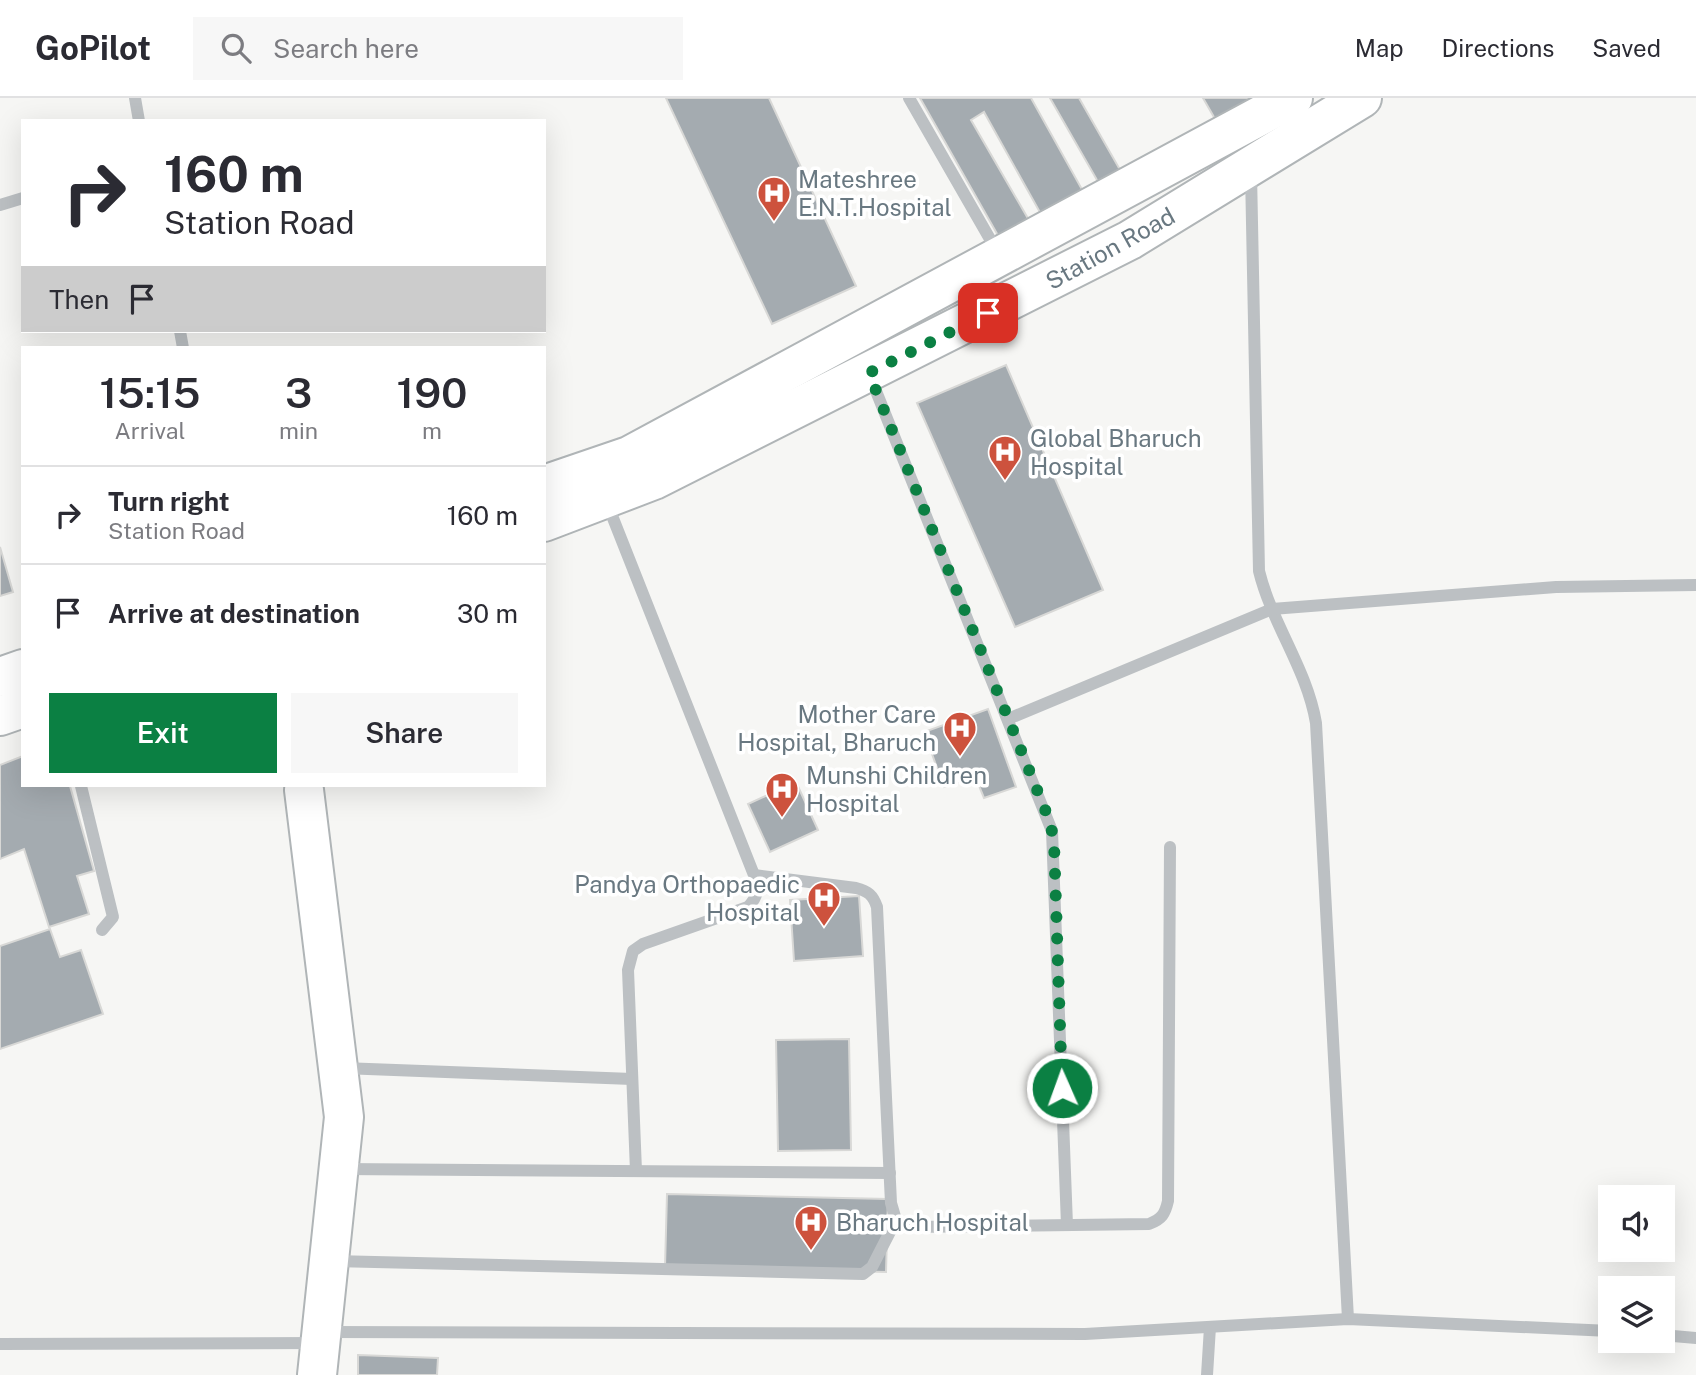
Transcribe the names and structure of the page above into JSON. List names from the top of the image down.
{
  "streets": {
    "main road": ["Station Road"]
  },
  "places": {
    "hospital": [
      "Mateshree E.N.T.Hospital",
      "Global Bharuch Hospital",
      "Mother Care Hospital, Bharuch",
      "Munshi Children Hospital",
      "Pandya Orthopaedic Hospital",
      "Bharuch Hospital"
    ]
  },
  "page": {
    "header": "GoPilot",
    "search": "Search here",
    "nav": ["Map", "Directions", "Saved"],
    "turn": ["160 m", "Station Road"],
    "then": "Then",
    "eta": [
      "15:15",
      "Arrival",
      "3",
      "min",
      "190",
      "m"
    ],
    "list": [
      {
        "name": "Turn right",
        "note": "Station Road",
        "value": "160 m"
      },
      {
        "name": "Arrive at destination",
        "value": "30 m"
      }
    ],
    "buttons": ["Exit", "Share"]
  }
}
